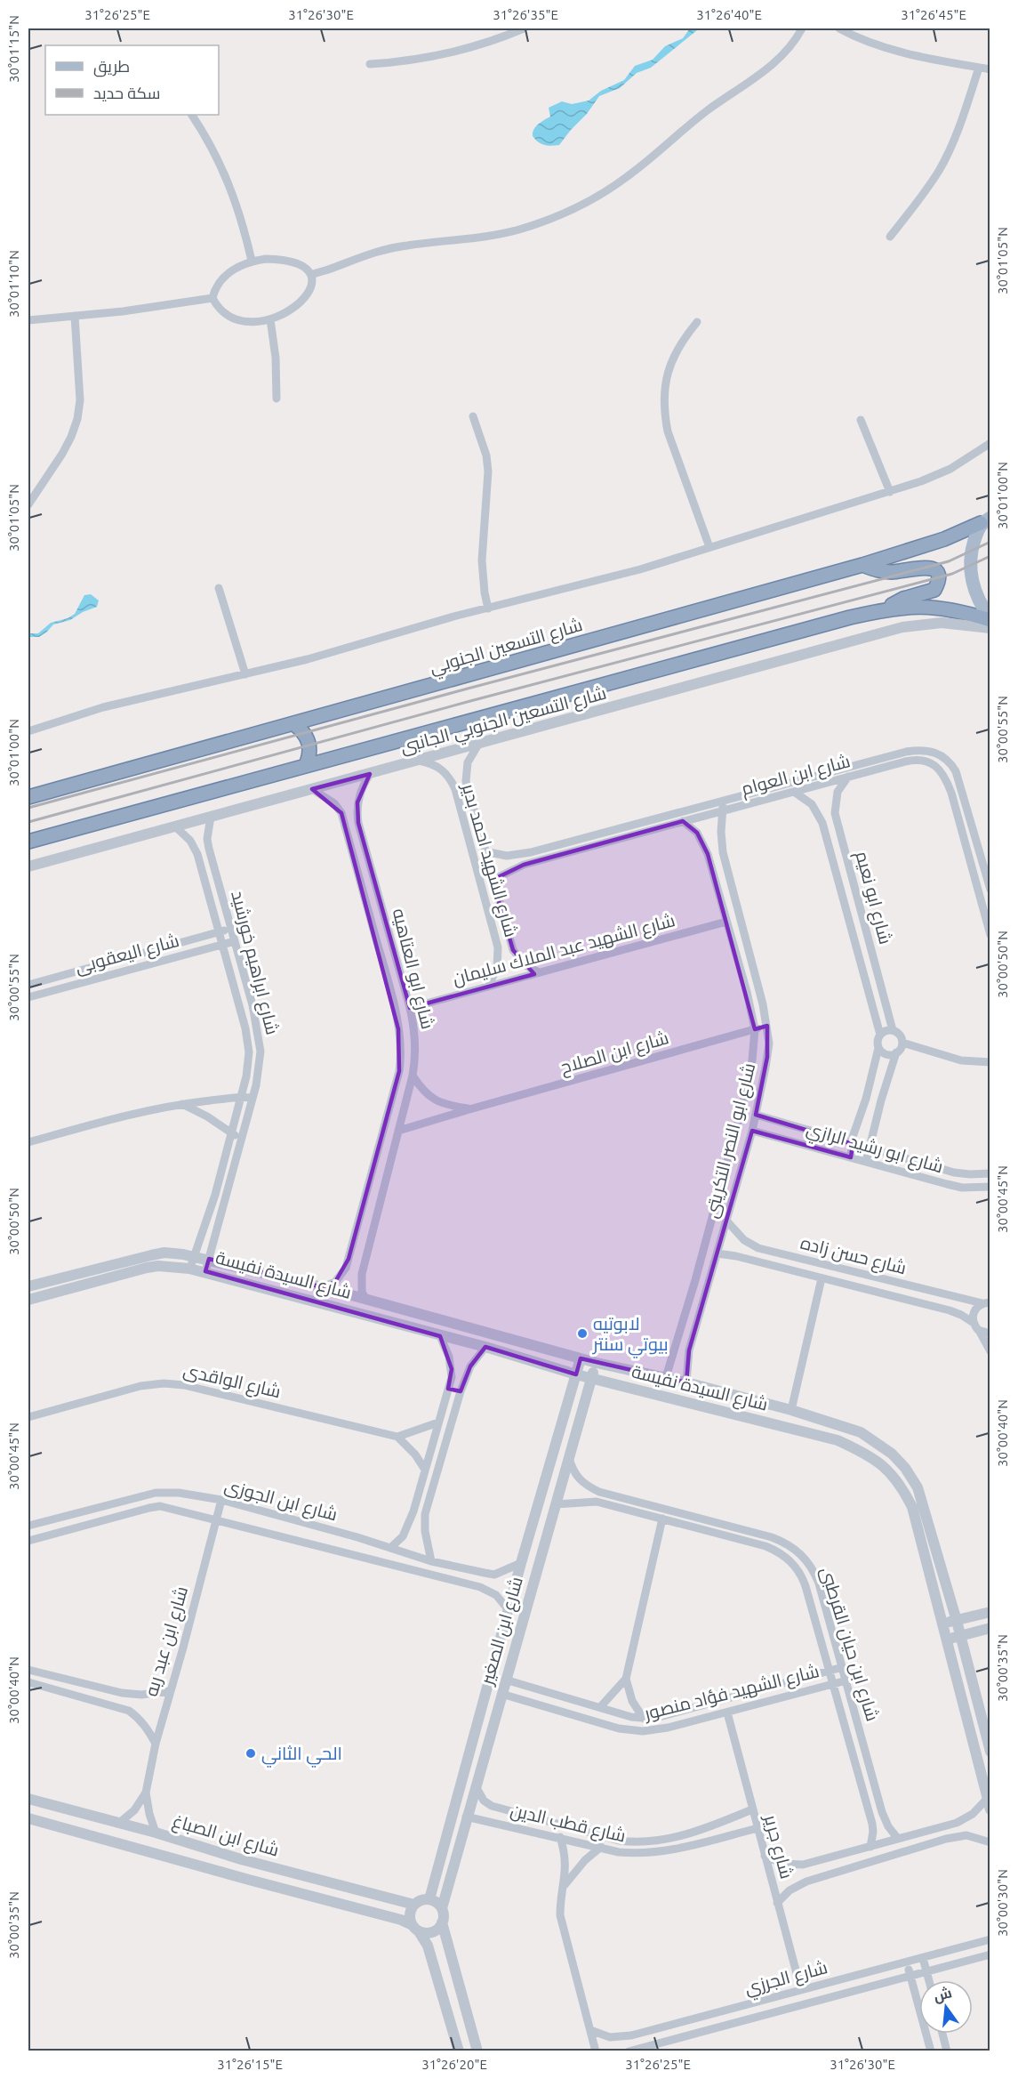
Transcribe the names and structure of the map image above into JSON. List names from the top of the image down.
{
  "streets": {
    "highway": ["شارع التسعين الجنوبي"],
    "street": [
      "شارع التسعين الجنوبي الجانبى",
      "شارع ابن العوام",
      "شارع الشهيد احمد بدير",
      "شارع ابو نعيم",
      "شارع الشهيد عبد الملاك سليمان",
      "شارع اليعقوبى",
      "شارع ابراهيم خورشيد",
      "شارع ابو العتاهيه",
      "شارع ابن الصلاح",
      "شارع ابو النصر التكريتى",
      "شارع ابو رشيد الرازي",
      "شارع حسن زاده",
      "شارع السيدة نفيسة",
      "شارع الواقدى",
      "شارع ابن الجوزى",
      "شارع ابن الصغير",
      "شارع ابن عبد ربه",
      "شارع ابن حيان القرطبى",
      "شارع الشهيد فؤاد منصور",
      "شارع قطب الدين",
      "شارع ابن الصباغ",
      "شارع جرير",
      "شارع الجرزي"
    ]
  },
  "crossings": [
    ["شارع التسعين الجنوبي الجانبى", "شارع الشهيد احمد بدير"],
    ["شارع التسعين الجنوبي الجانبى", "شارع ابراهيم خورشيد"],
    ["شارع التسعين الجنوبي الجانبى", "شارع ابو العتاهيه"],
    ["شارع ابن العوام", "شارع الشهيد احمد بدير"],
    ["شارع ابن العوام", "شارع ابو نعيم"],
    ["شارع ابن العوام", "شارع ابو النصر التكريتى"],
    ["شارع الشهيد احمد بدير", "شارع الشهيد عبد الملاك سليمان"],
    ["شارع الشهيد عبد الملاك سليمان", "شارع ابو العتاهيه"],
    ["شارع الشهيد عبد الملاك سليمان", "شارع ابو النصر التكريتى"],
    ["شارع اليعقوبى", "شارع ابراهيم خورشيد"],
    ["شارع ابراهيم خورشيد", "شارع السيدة نفيسة"],
    ["شارع ابو العتاهيه", "شارع ابن الصلاح"],
    ["شارع ابو العتاهيه", "شارع السيدة نفيسة"],
    ["شارع ابن الصلاح", "شارع ابو النصر التكريتى"],
    ["شارع ابو النصر التكريتى", "شارع ابو رشيد الرازي"],
    ["شارع ابو النصر التكريتى", "شارع حسن زاده"],
    ["شارع ابو النصر التكريتى", "شارع السيدة نفيسة"],
    ["شارع السيدة نفيسة", "شارع ابن الصغير"],
    ["شارع ابن الجوزى", "شارع ابن الصغير"],
    ["شارع ابن الجوزى", "شارع ابن عبد ربه"],
    ["شارع ابن الصغير", "شارع ابن حيان القرطبى"],
    ["شارع ابن الصغير", "شارع الشهيد فؤاد منصور"],
    ["شارع ابن الصغير", "شارع قطب الدين"],
    ["شارع ابن الصغير", "شارع ابن الصباغ"],
    ["شارع ابن عبد ربه", "شارع ابن الصباغ"],
    ["شارع ابن حيان القرطبى", "شارع الشهيد فؤاد منصور"],
    ["شارع الشهيد فؤاد منصور", "شارع جرير"],
    ["شارع قطب الدين", "شارع جرير"],
    ["شارع جرير", "شارع الجرزي"]
  ],
  "places": ["لابوتيه بيوتي سنتر", "الحي الثاني"],
  "legend": ["طريق", "سكة حديد"],
  "north": "top",
  "coordinates": [
    "31°26'25\"E",
    "31°26'30\"E",
    "31°26'35\"E",
    "31°26'40\"E",
    "31°26'45\"E",
    "30°01'15\"N",
    "30°01'05\"N",
    "30°01'10\"N",
    "30°01'00\"N",
    "30°00'55\"N",
    "30°00'50\"N",
    "30°00'45\"N",
    "30°00'40\"N",
    "30°00'35\"N",
    "30°00'30\"N",
    "31°26'15\"E",
    "31°26'20\"E"
  ]
}
